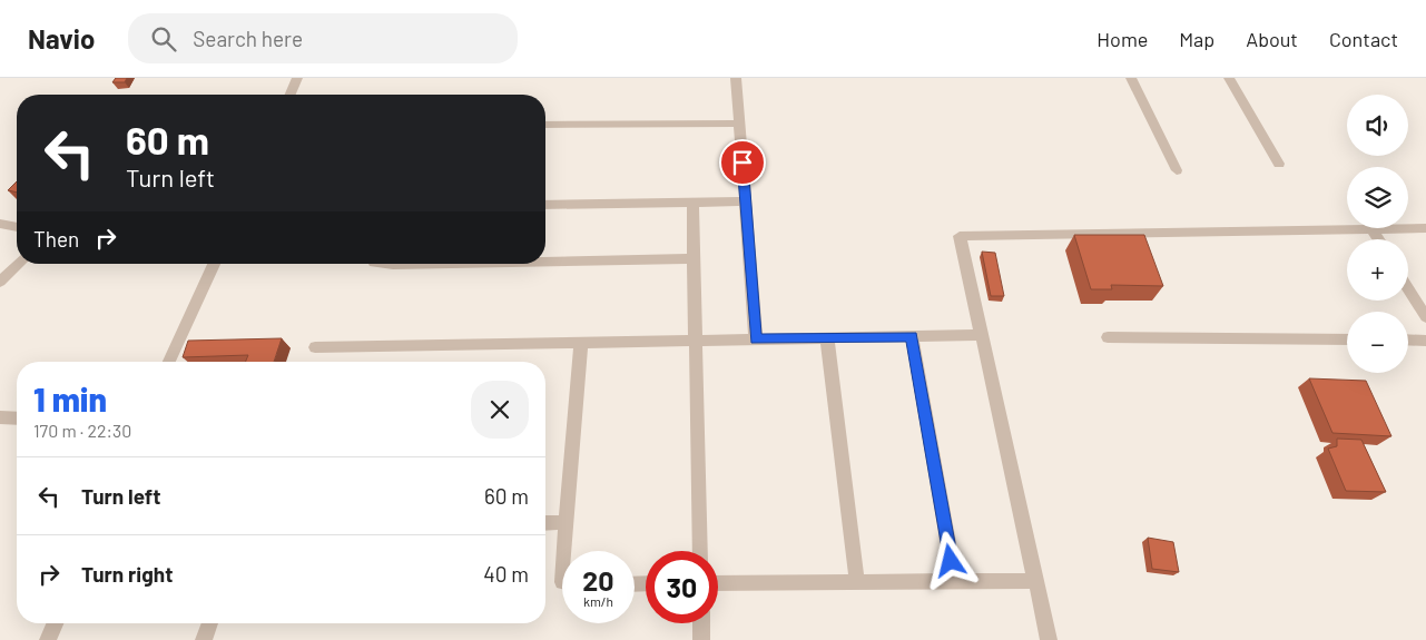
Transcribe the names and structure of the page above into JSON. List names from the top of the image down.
{
  "page": {
    "header": "Navio",
    "search": "Search here",
    "nav": [
      "Home",
      "Map",
      "About",
      "Contact"
    ],
    "map_buttons": ["+", "−"],
    "turn": ["60 m", "Turn left"],
    "then": "Then",
    "heading": ["1 min", "170 m · 22:30"],
    "list": [
      {
        "name": "Turn left",
        "value": "60 m"
      },
      {
        "name": "Turn right",
        "value": "40 m"
      }
    ],
    "speed": "20 km/h",
    "limit": "30"
  }
}
